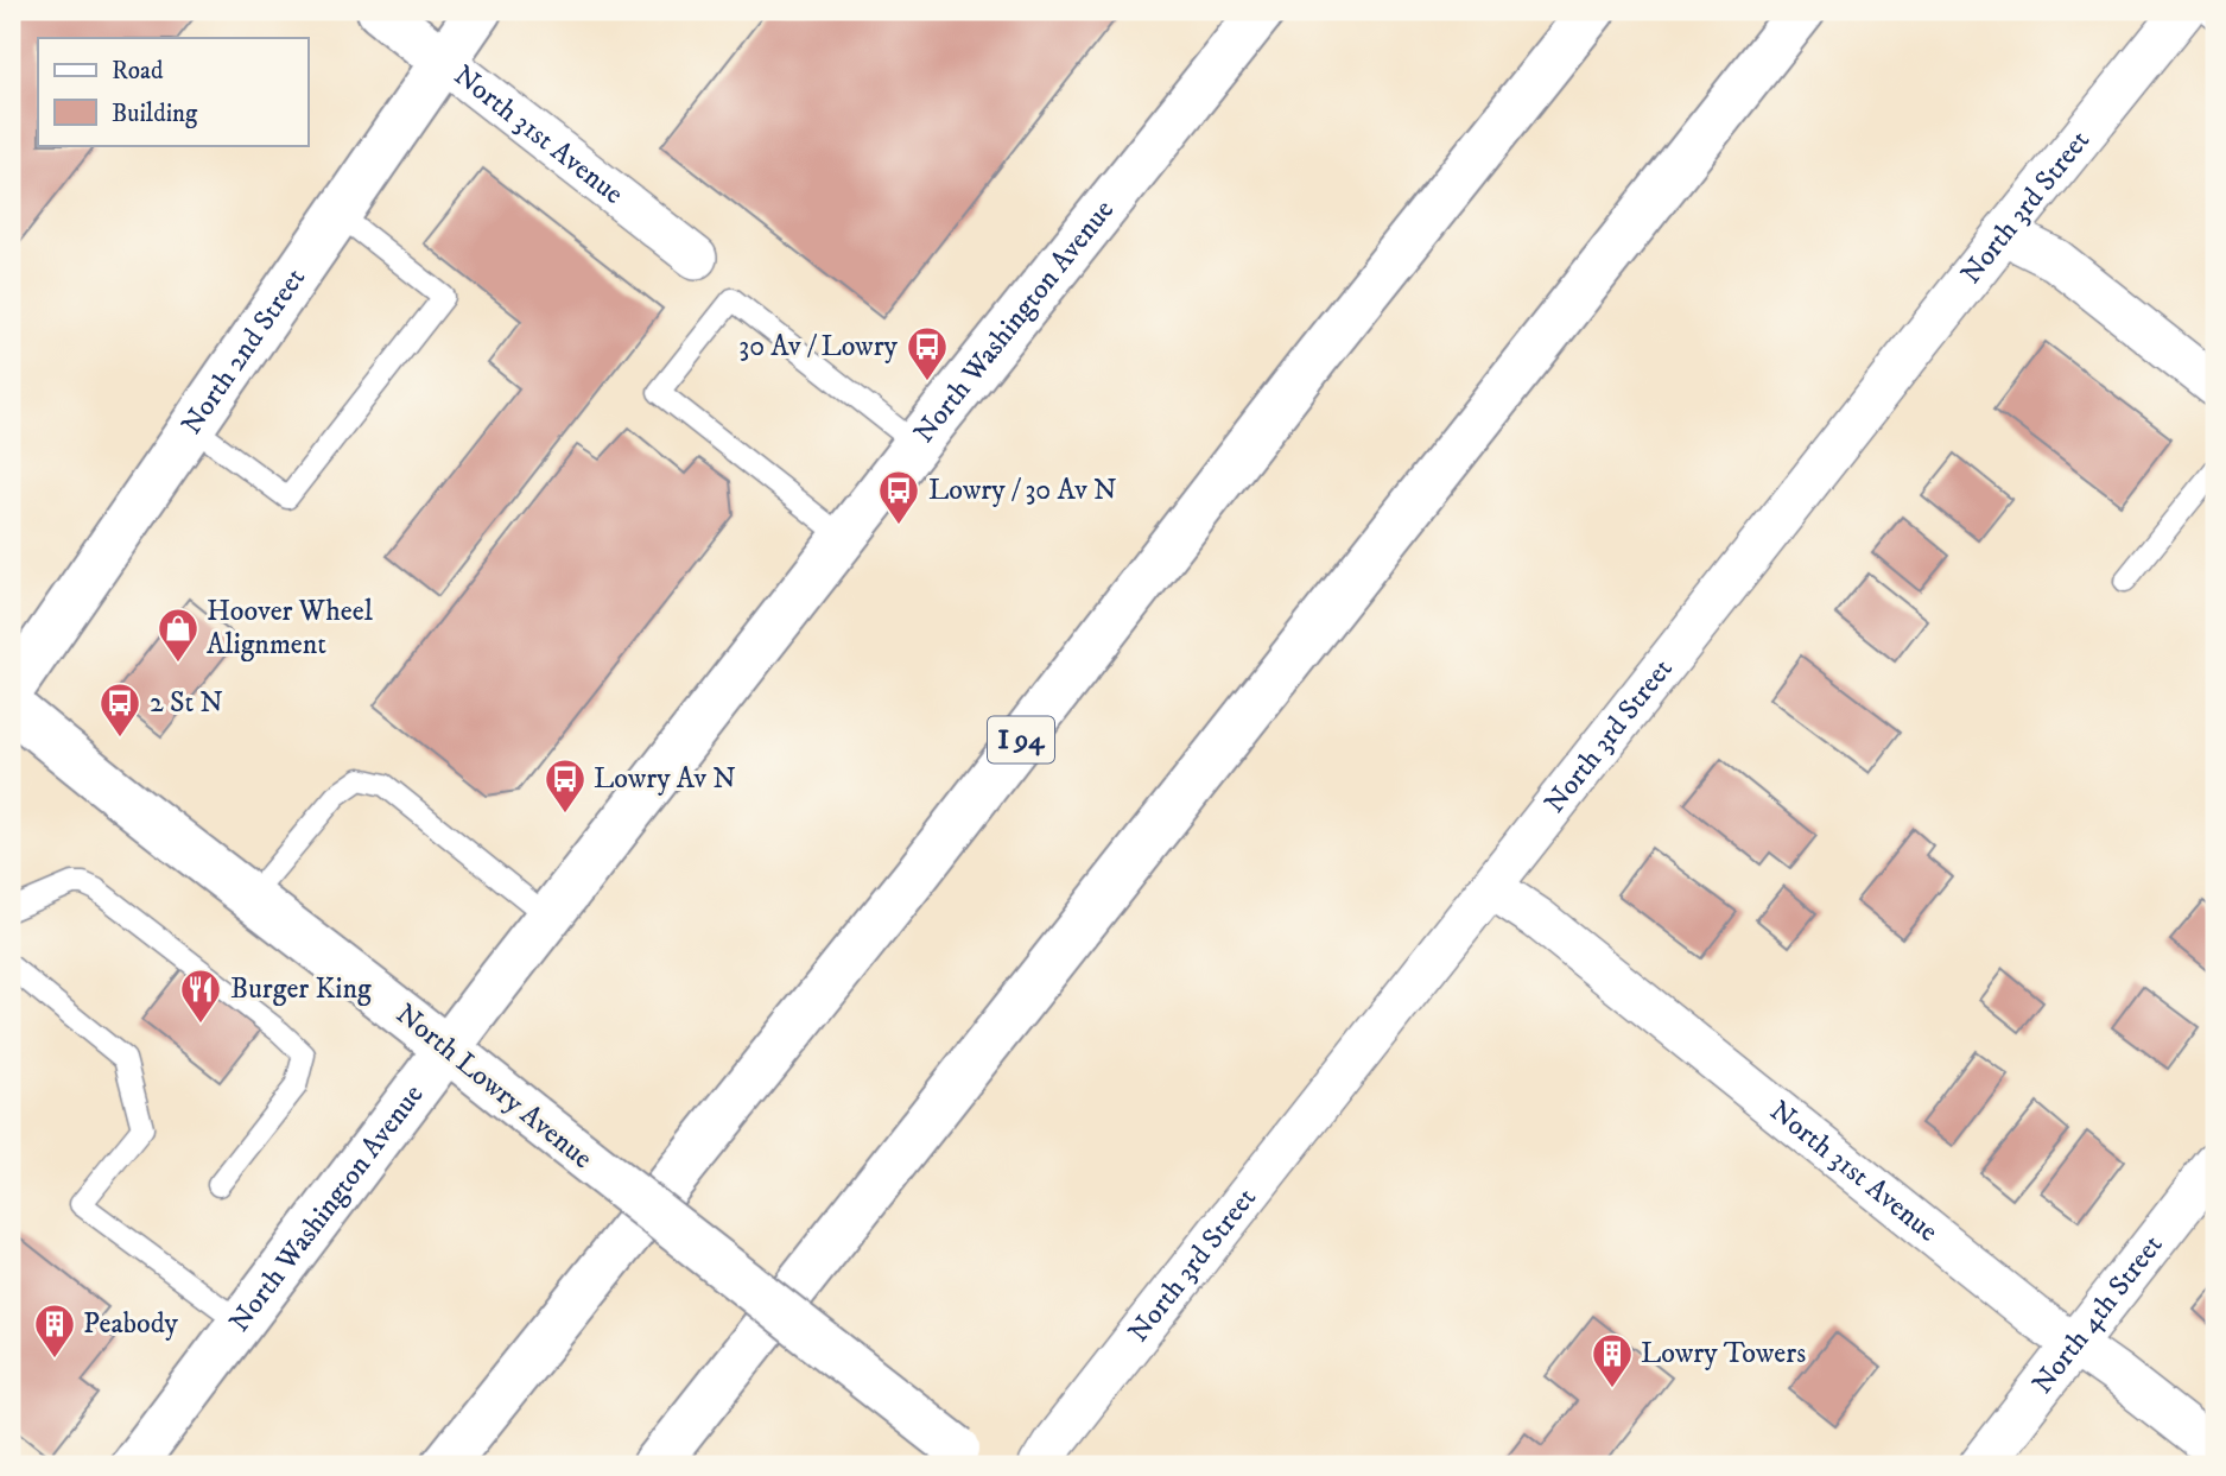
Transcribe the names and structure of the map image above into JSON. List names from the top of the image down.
{
  "streets": {
    "main road": [
      "North 31st Avenue",
      "North Washington Avenue",
      "North 2nd Street",
      "I 94",
      "North Lowry Avenue"
    ],
    "street": ["North 3rd Street", "North 4th Street"]
  },
  "crossings": [
    ["North 31st Avenue", "North 3rd Street"],
    ["North 31st Avenue", "North 2nd Street"],
    ["North 31st Avenue", "North 4th Street"],
    ["North Washington Avenue", "North Lowry Avenue"]
  ],
  "places": {
    "bus stop": [
      "30 Av / Lowry",
      "Lowry / 30 Av N",
      "2 St N",
      "Lowry Av N"
    ],
    "shop": ["Hoover Wheel Alignment"],
    "restaurant": ["Burger King"],
    "building": ["Peabody", "Lowry Towers"]
  },
  "legend": ["Road", "Building"]
}
